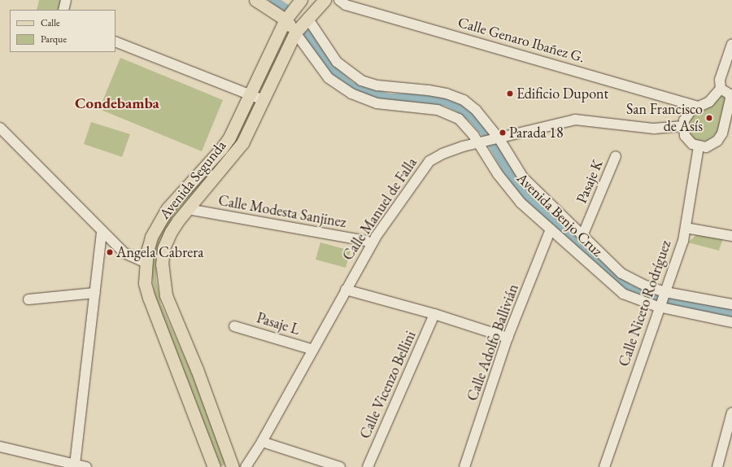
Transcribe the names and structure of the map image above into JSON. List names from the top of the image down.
{
  "streets": {
    "main road": ["Avenida Segunda", "Avenida Benjo Cruz"],
    "street": [
      "Calle Genaro Ibañez G.",
      "Pasaje K",
      "Calle Manuel de Falla",
      "Calle Modesta Sanjinez",
      "Calle Niceto Rodríguez",
      "Pasaje L",
      "Calle Adolfo Ballivián",
      "Calle Vicenzo Bellini"
    ]
  },
  "crossings": [
    ["Avenida Segunda", "Calle Modesta Sanjinez"],
    ["Avenida Segunda", "Avenida Benjo Cruz"],
    ["Pasaje K", "Avenida Benjo Cruz"],
    ["Calle Manuel de Falla", "Calle Modesta Sanjinez"],
    ["Calle Manuel de Falla", "Avenida Benjo Cruz"],
    ["Calle Manuel de Falla", "Pasaje L"],
    ["Avenida Benjo Cruz", "Calle Niceto Rodríguez"],
    ["Avenida Benjo Cruz", "Calle Adolfo Ballivián"]
  ],
  "districts": ["Condebamba"],
  "places": [
    "Edificio Dupont",
    "San Francisco de Asís",
    "Parada 18",
    "Angela Cabrera"
  ],
  "legend": ["Calle", "Parque"]
}
